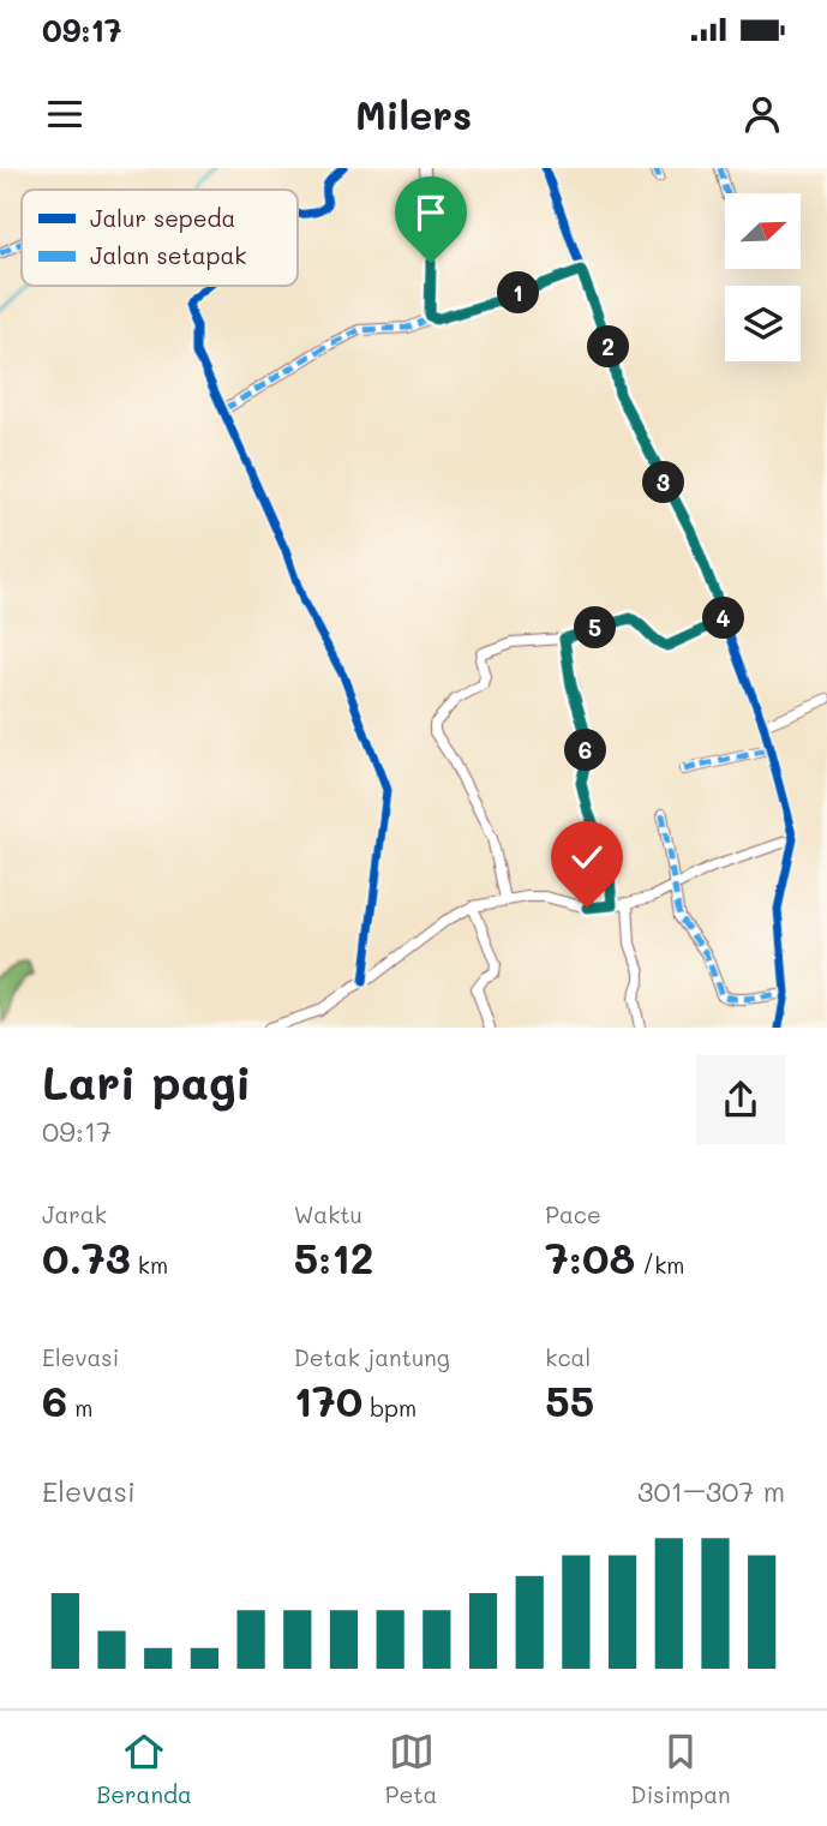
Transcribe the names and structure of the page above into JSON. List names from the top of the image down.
{
  "legend": ["Jalur sepeda", "Jalan setapak"],
  "north": "top right",
  "page": {
    "status": "09:17",
    "header": "Milers",
    "pins": [
      "1",
      "2",
      "3",
      "4",
      "5",
      "6"
    ],
    "heading": ["Lari pagi", "09:17"],
    "stats": [
      ["Jarak", "0.73 km"],
      ["Waktu", "5:12"],
      ["Pace", "7:08 /km"],
      ["Elevasi", "6 m"],
      ["Detak jantung", "170 bpm"],
      ["kcal", "55"]
    ],
    "chart": ["Elevasi", "301–307 m"],
    "tabs": ["Beranda", "Peta", "Disimpan"]
  }
}
